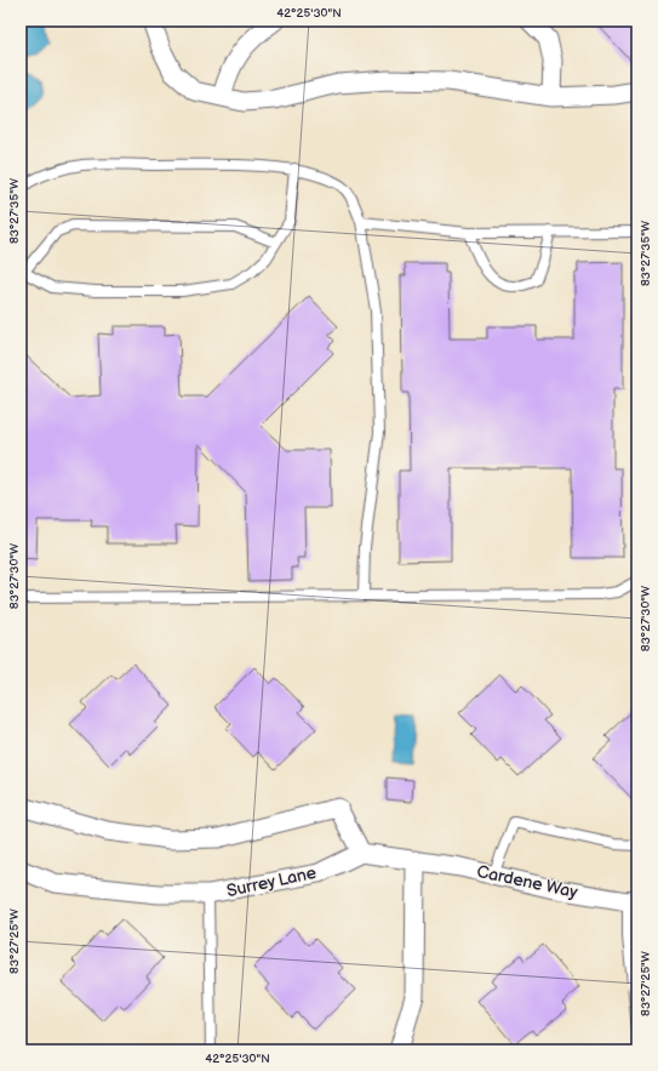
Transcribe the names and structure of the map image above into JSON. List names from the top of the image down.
{
  "streets": {
    "street": ["Surrey Lane", "Cardene Way"]
  },
  "coordinates": [
    "42°25'30\"N",
    "83°27'35\"W",
    "83°27'30\"W",
    "83°27'25\"W"
  ]
}
